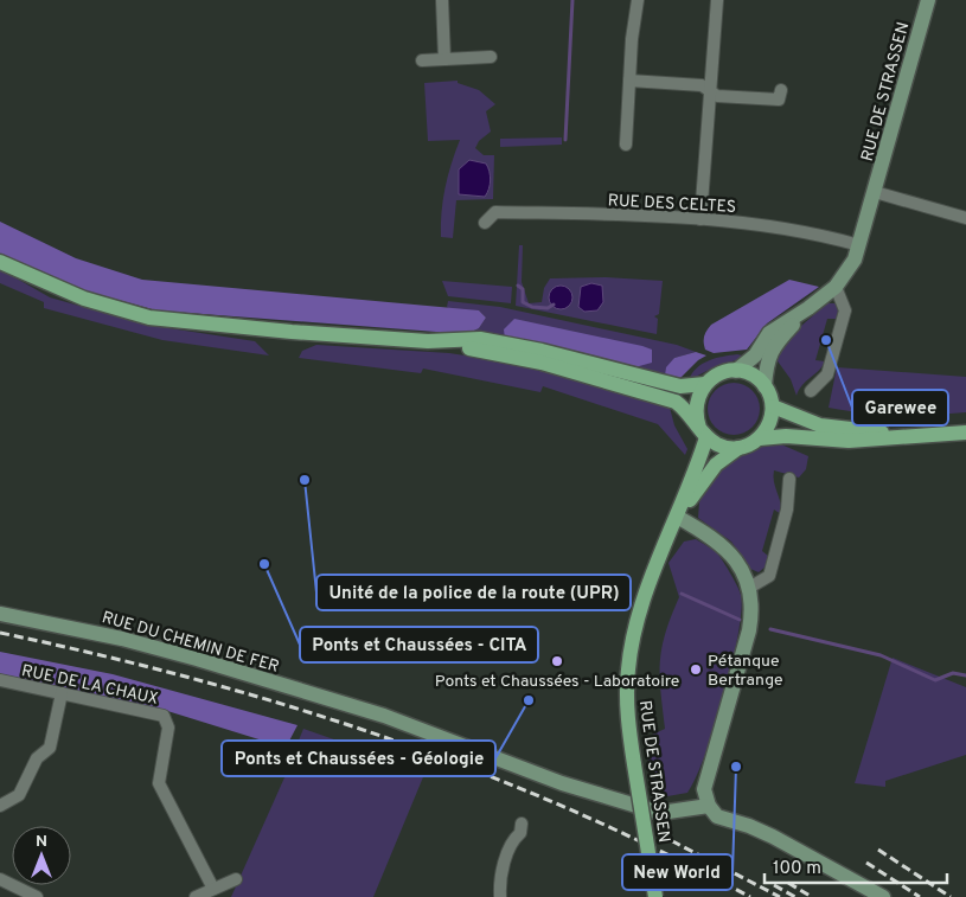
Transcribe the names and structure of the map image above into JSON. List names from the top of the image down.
{
  "streets": {
    "main road": ["RUE DE STRASSEN"],
    "street": ["RUE DES CELTES", "RUE DU CHEMIN DE FER", "RUE DE LA CHAUX"]
  },
  "crossings": [
    ["RUE DE STRASSEN", "RUE DES CELTES"]
  ],
  "places": [
    "Garewee",
    "Unité de la police de la route (UPR)",
    "Ponts et Chaussées - CITA",
    "Ponts et Chaussées - Laboratoire",
    "Pétanque Bertrange",
    "Ponts et Chaussées - Géologie",
    "New World"
  ],
  "scale_bar": "100 m",
  "north": "top"
}
